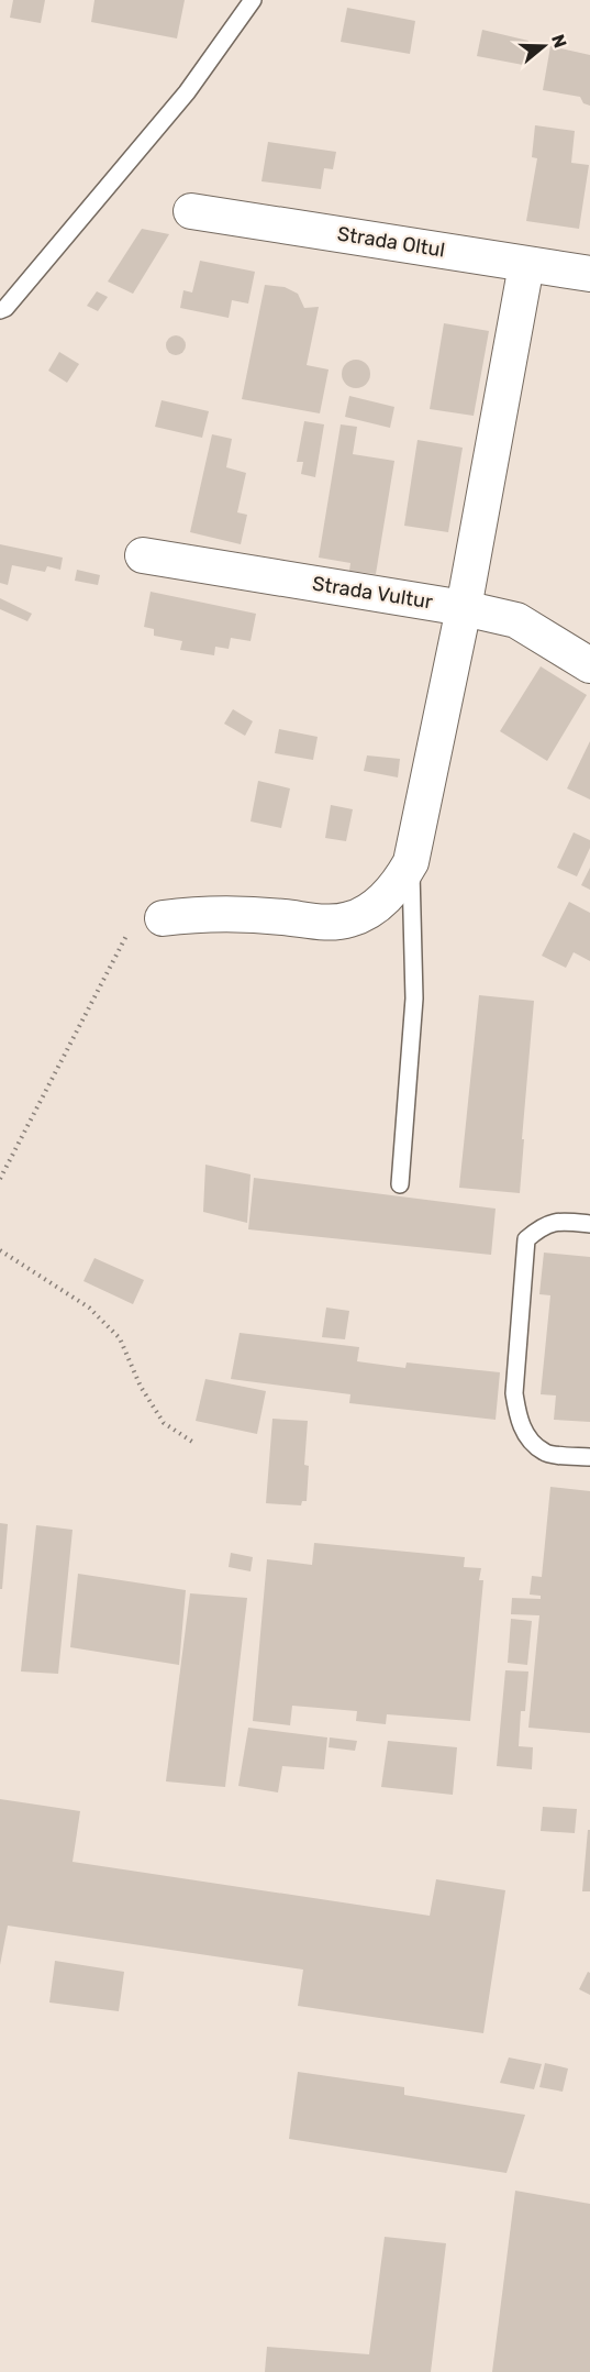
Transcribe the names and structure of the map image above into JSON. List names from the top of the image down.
{
  "streets": {
    "street": ["Strada Oltul", "Strada Vultur"]
  },
  "north": "right"
}
